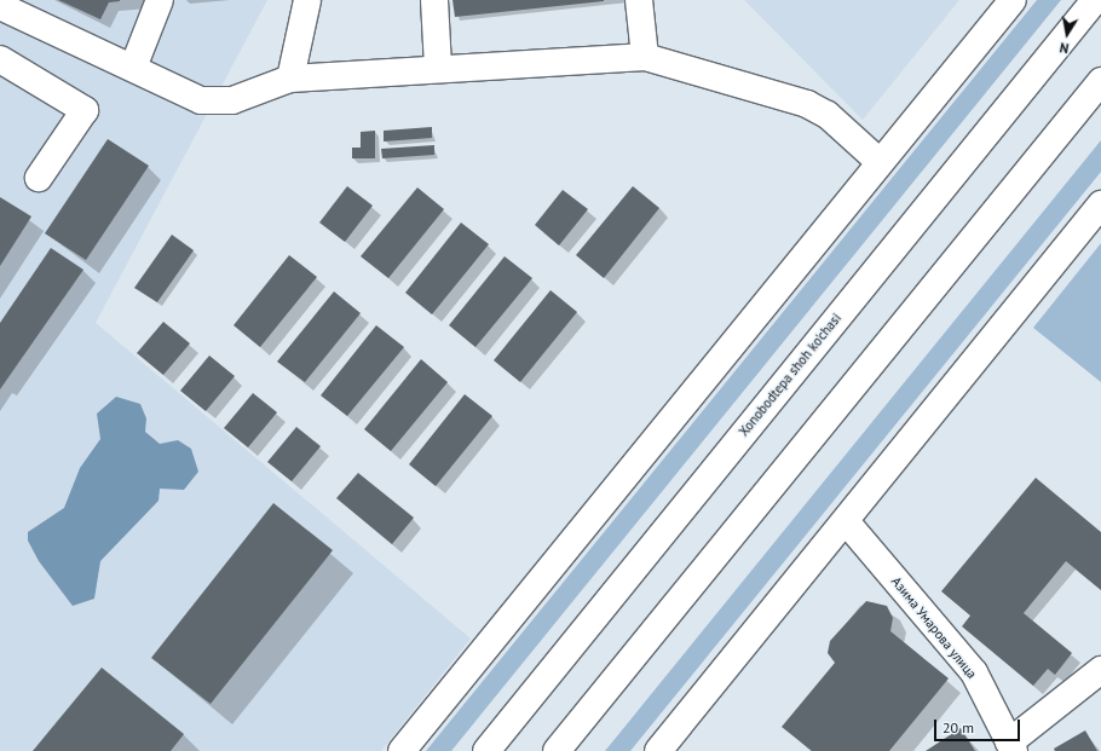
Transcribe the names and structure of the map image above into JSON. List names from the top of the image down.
{
  "streets": {
    "main road": ["Xonobodtepa shoh ko'chasi", "Азима Умарова улица"]
  },
  "scale_bar": "20 m",
  "north": "bottom"
}
